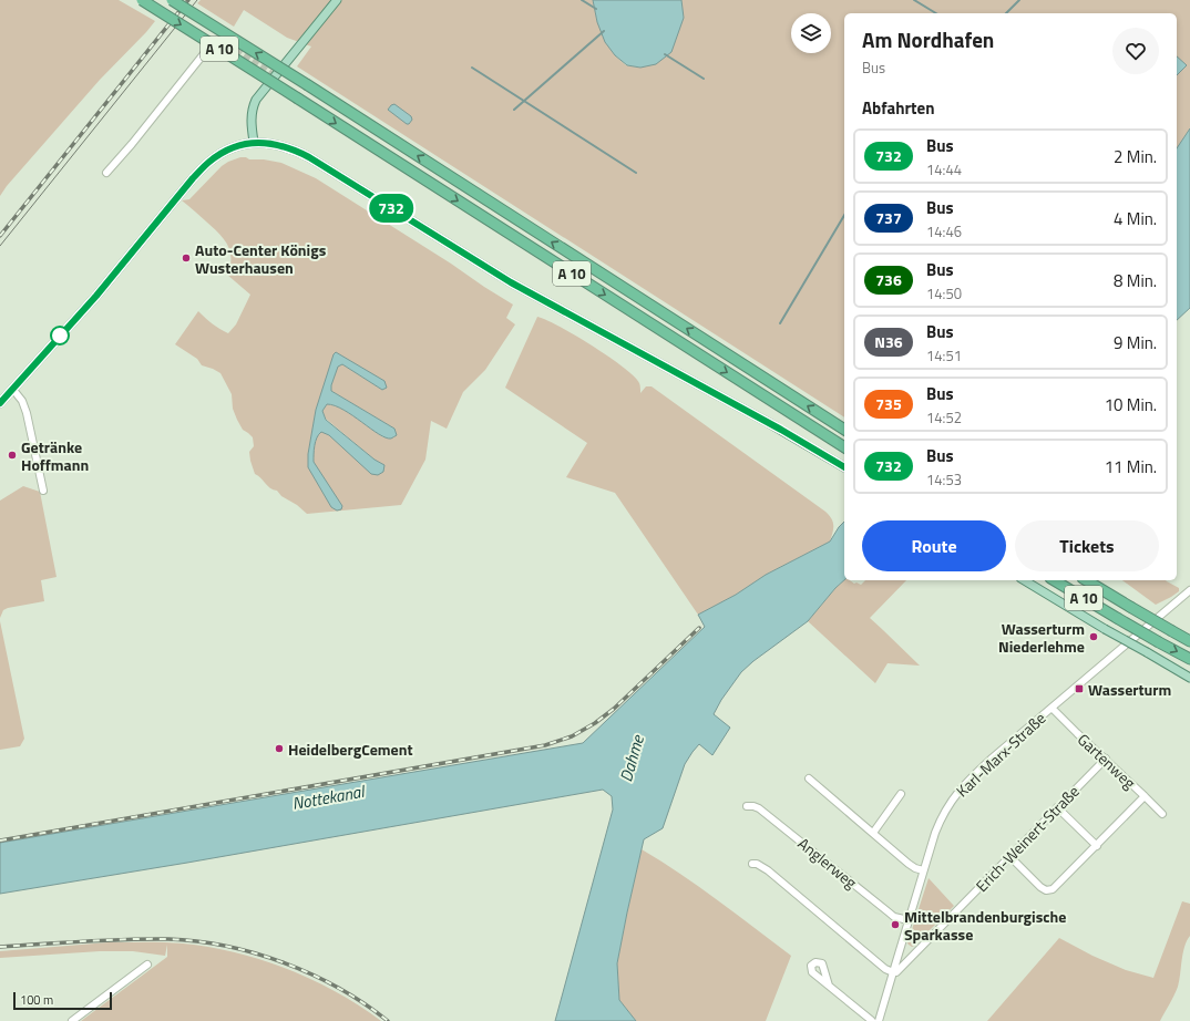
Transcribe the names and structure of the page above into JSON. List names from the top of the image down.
{
  "streets": {
    "highway": ["A 10"],
    "street": [
      "Karl-Marx-Straße",
      "Gartenweg",
      "Erich-Weinert-Straße",
      "Anglerweg"
    ]
  },
  "crossings": [
    ["Karl-Marx-Straße", "Gartenweg"],
    ["Karl-Marx-Straße", "Erich-Weinert-Straße"],
    ["Karl-Marx-Straße", "Anglerweg"],
    ["Gartenweg", "Erich-Weinert-Straße"]
  ],
  "water": ["Dahme", "Nottekanal"],
  "places": {
    "other": [
      "Auto-Center Königs Wusterhausen",
      "Getränke Hoffmann",
      "Wasserturm Niederlehme",
      "HeidelbergCement",
      "Mittelbrandenburgische Sparkasse"
    ],
    "transit": ["Wasserturm"]
  },
  "lines": ["bus line 732"],
  "scale_bar": "100 m",
  "page": {
    "on_map": "732",
    "heading": [
      ["Am Nordhafen", "Bus"],
      "Abfahrten"
    ],
    "list": [
      {
        "mark": "732",
        "name": "Bus",
        "note": "14:44",
        "value": "2 Min."
      },
      {
        "mark": "737",
        "name": "Bus",
        "note": "14:46",
        "value": "4 Min."
      },
      {
        "mark": "736",
        "name": "Bus",
        "note": "14:50",
        "value": "8 Min."
      },
      {
        "mark": "N36",
        "name": "Bus",
        "note": "14:51",
        "value": "9 Min."
      },
      {
        "mark": "735",
        "name": "Bus",
        "note": "14:52",
        "value": "10 Min."
      },
      {
        "mark": "732",
        "name": "Bus",
        "note": "14:53",
        "value": "11 Min."
      }
    ],
    "buttons": ["Route", "Tickets"],
    "scale": "100 m"
  }
}
